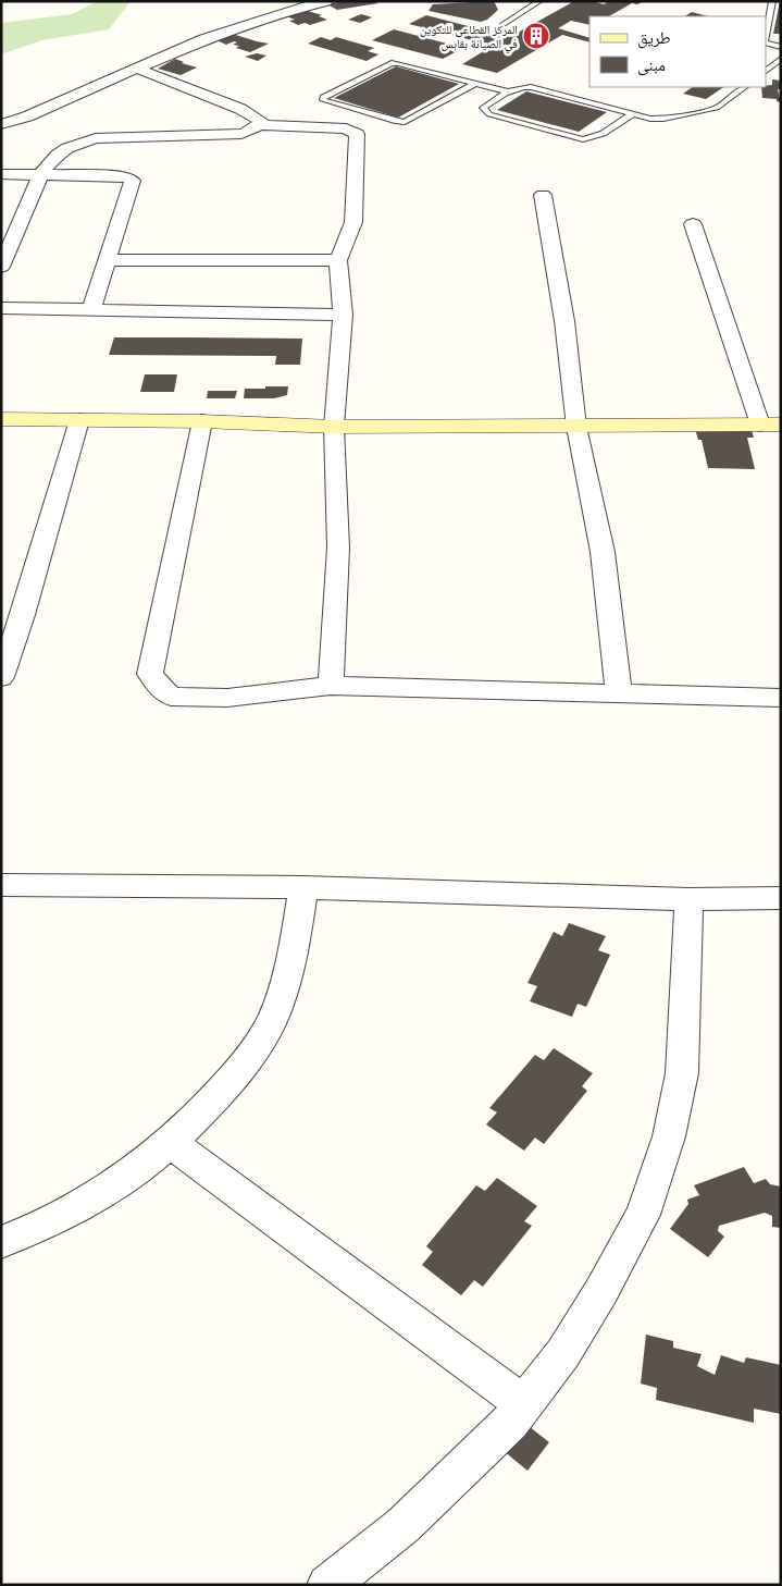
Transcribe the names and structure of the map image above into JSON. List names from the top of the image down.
{
  "places": {
    "building": ["المركز القطاعى للتكوين في الصيانة بقابس"]
  },
  "legend": ["طريق", "مبنى"]
}
